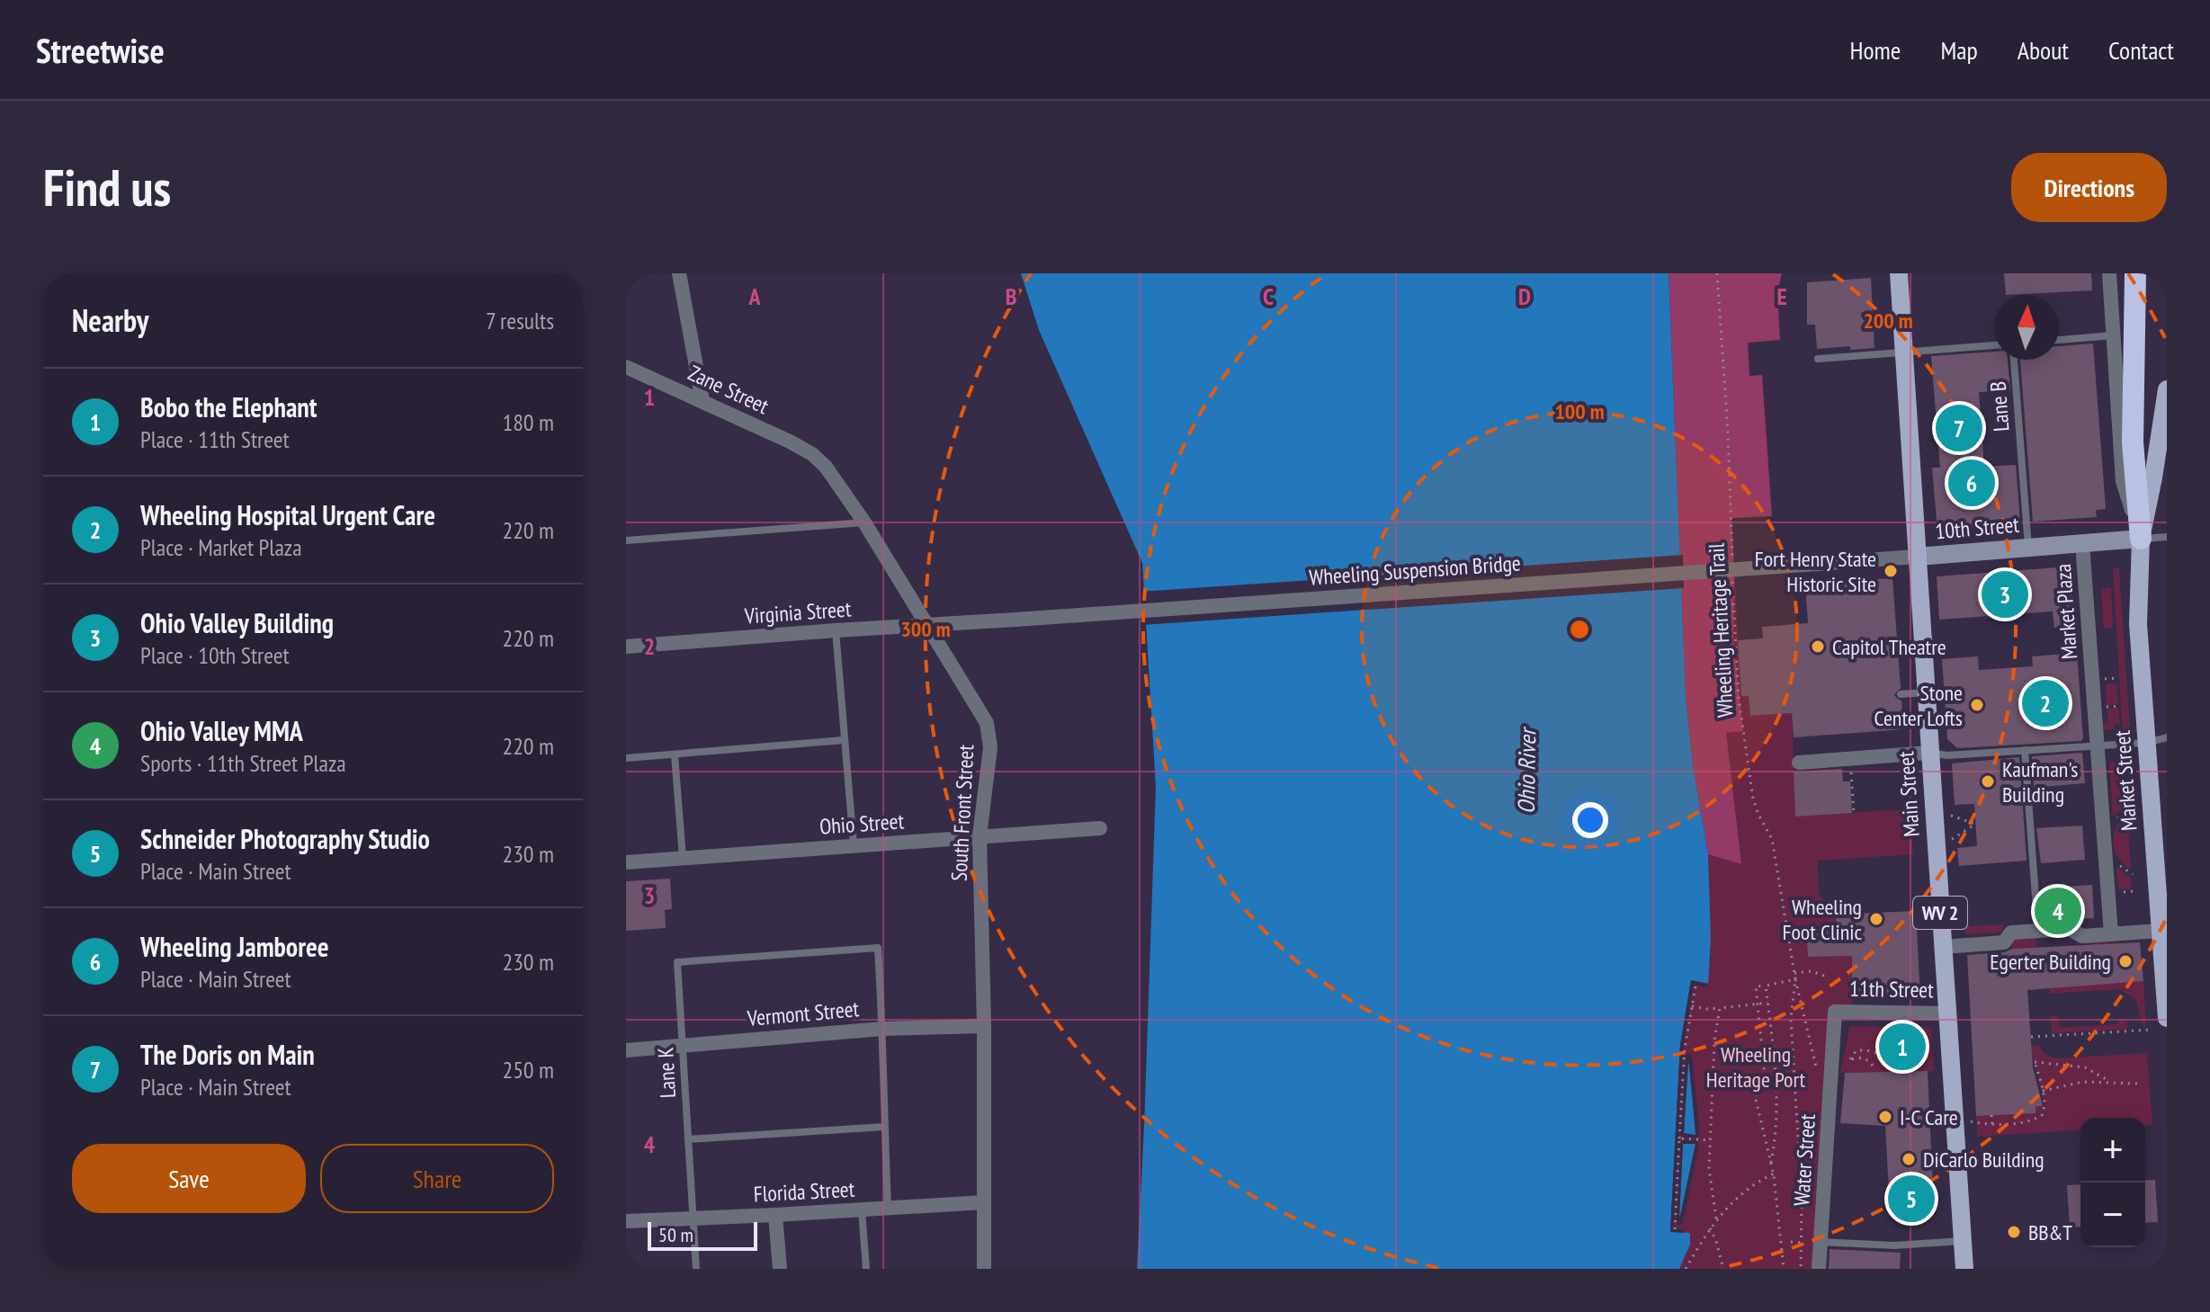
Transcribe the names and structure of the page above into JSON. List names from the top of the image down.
{
  "streets": {
    "main road": [
      "10th Street",
      "Market Street",
      "Main Street",
      "WV 2"
    ],
    "street": [
      "Zane Street",
      "Wheeling Suspension Bridge",
      "Market Plaza",
      "Virginia Street",
      "South Front Street",
      "Ohio Street",
      "11th Street",
      "Vermont Street",
      "Water Street",
      "Florida Street"
    ],
    "lane": ["Lane B", "Lane K"],
    "path": ["Wheeling Heritage Trail"]
  },
  "crossings": [
    ["Zane Street", "South Front Street"],
    ["Lane B", "10th Street"],
    ["10th Street", "Wheeling Suspension Bridge"],
    ["10th Street", "Market Plaza"],
    ["10th Street", "Market Street"],
    ["10th Street", "Main Street"],
    ["Wheeling Suspension Bridge", "Virginia Street"],
    ["Virginia Street", "South Front Street"],
    ["Main Street", "11th Street"],
    ["South Front Street", "Ohio Street"],
    ["South Front Street", "Vermont Street"],
    ["South Front Street", "Florida Street"],
    ["11th Street", "Water Street"],
    ["Vermont Street", "Lane K"],
    ["Lane K", "Florida Street"]
  ],
  "water": ["Ohio River"],
  "parks": ["Wheeling Heritage Port"],
  "places": [
    "Fort Henry State Historic Site",
    "Capitol Theatre",
    "Stone Center Lofts",
    "Kaufman's Building",
    "Wheeling Foot Clinic",
    "Egerter Building",
    "I-C Care",
    "DiCarlo Building",
    "BB&T"
  ],
  "scale_bar": "50 m",
  "north": "top",
  "page": {
    "header": "Streetwise",
    "nav": [
      "Home",
      "Map",
      "About",
      "Contact"
    ],
    "buttons": [
      "Directions",
      ["Save", "Share"]
    ],
    "title": "Find us",
    "heading": ["Nearby", "7 results"],
    "list": [
      {
        "mark": "1",
        "name": "Bobo the Elephant",
        "note": "Place · 11th Street",
        "value": "180 m"
      },
      {
        "mark": "2",
        "name": "Wheeling Hospital Urgent Care",
        "note": "Place · Market Plaza",
        "value": "220 m"
      },
      {
        "mark": "3",
        "name": "Ohio Valley Building",
        "note": "Place · 10th Street",
        "value": "220 m"
      },
      {
        "mark": "4",
        "name": "Ohio Valley MMA",
        "note": "Sports · 11th Street Plaza",
        "value": "220 m"
      },
      {
        "mark": "5",
        "name": "Schneider Photography Studio",
        "note": "Place · Main Street",
        "value": "230 m"
      },
      {
        "mark": "6",
        "name": "Wheeling Jamboree",
        "note": "Place · Main Street",
        "value": "230 m"
      },
      {
        "mark": "7",
        "name": "The Doris on Main",
        "note": "Place · Main Street",
        "value": "250 m"
      }
    ],
    "pins": [
      "7",
      "6",
      "3",
      "2",
      "4",
      "1",
      "5"
    ],
    "map_buttons": ["+", "−"],
    "scale": "50 m"
  },
  "grid": {
    "columns": [
      "A",
      "B",
      "C",
      "D",
      "E"
    ],
    "rows": [
      "1",
      "2",
      "3",
      "4"
    ]
  },
  "rings": ["200 m", "100 m", "300 m"]
}
